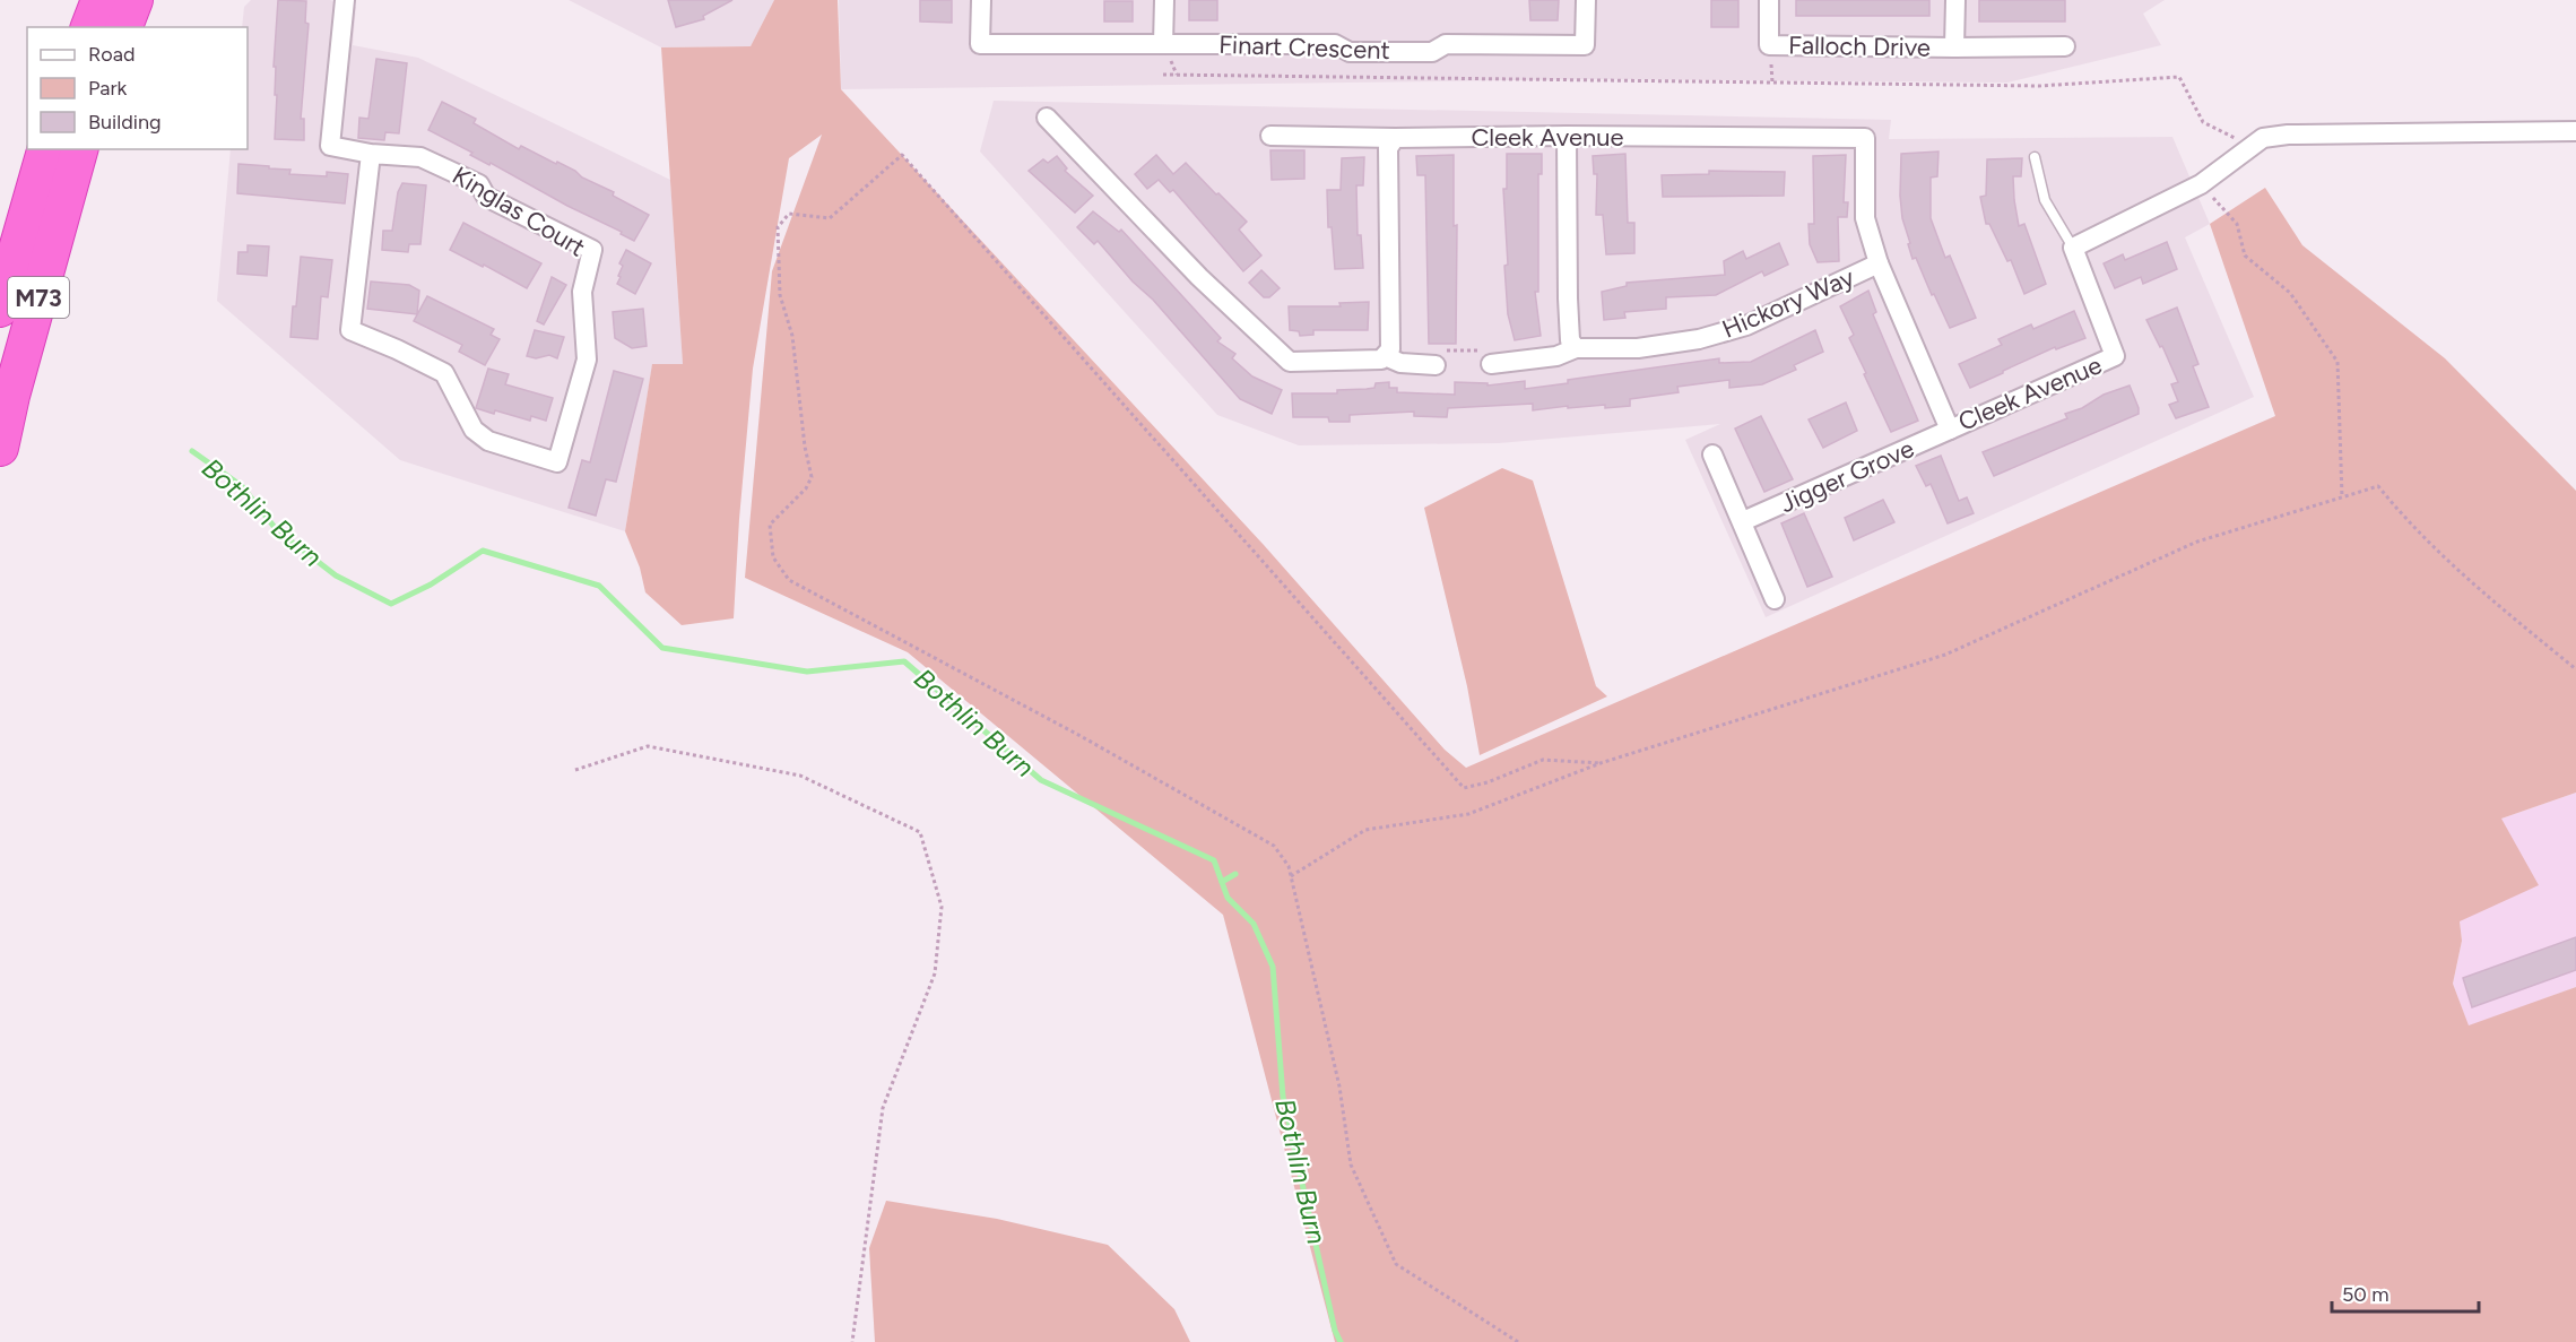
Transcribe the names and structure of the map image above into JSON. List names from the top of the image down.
{
  "streets": {
    "highway": ["M73"],
    "street": [
      "Falloch Drive",
      "Finart Crescent",
      "Cleek Avenue",
      "Kinglas Court",
      "Hickory Way",
      "Jigger Grove"
    ]
  },
  "crossings": [
    ["Cleek Avenue", "Hickory Way"],
    ["Cleek Avenue", "Jigger Grove"]
  ],
  "water": ["Bothlin Burn"],
  "legend": ["Road", "Park", "Building"],
  "scale_bar": "50 m"
}
